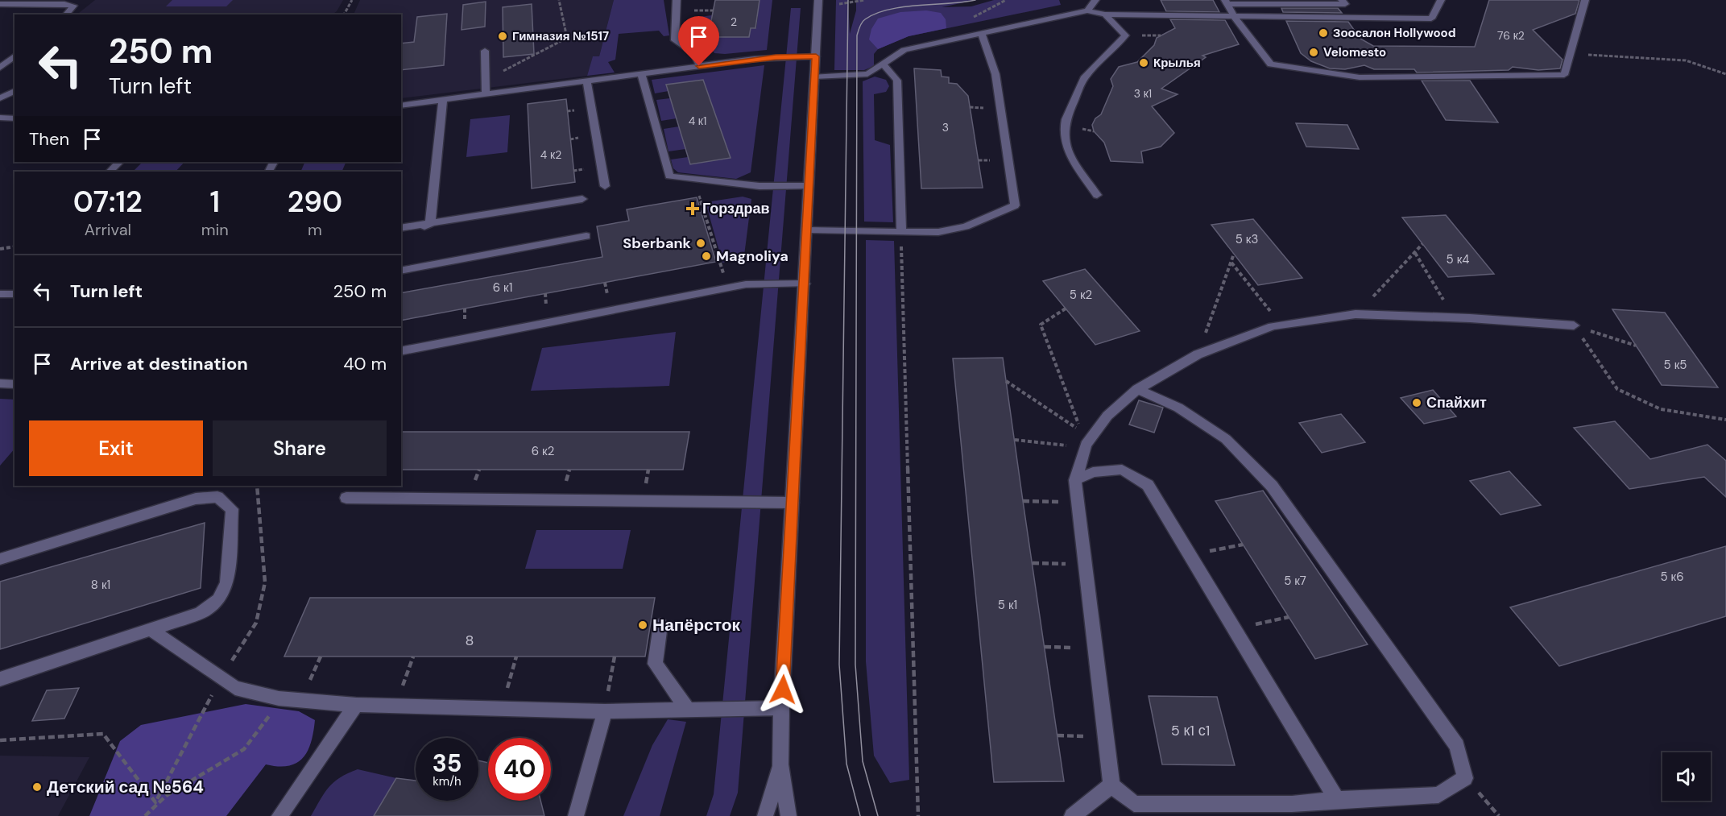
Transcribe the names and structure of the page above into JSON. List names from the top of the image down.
{
  "places": {
    "other": [
      "Зоосалон Hollywood",
      "Гимназия №1517",
      "Velomesto",
      "Крылья",
      "Sberbank",
      "Magnoliya",
      "Спайхит",
      "Напёрсток",
      "Детский сад №564"
    ],
    "health": ["Горздрав"]
  },
  "house_numbers": [
    "2",
    "76 к2",
    "3 к1",
    "4 к1",
    "3",
    "4 к2",
    "5 к3",
    "5 к4",
    "6 к1",
    "5 к2",
    "5 к5",
    "6 к2",
    "5 к6",
    "5 к7",
    "8 к1",
    "5 к1",
    "8",
    "5 к1 с1"
  ],
  "page": {
    "turn": ["250 m", "Turn left"],
    "then": "Then",
    "eta": [
      "07:12",
      "Arrival",
      "1",
      "min",
      "290",
      "m"
    ],
    "list": [
      {
        "name": "Turn left",
        "value": "250 m"
      },
      {
        "name": "Arrive at destination",
        "value": "40 m"
      }
    ],
    "buttons": ["Exit", "Share"],
    "speed": "35 km/h",
    "limit": "40"
  }
}
